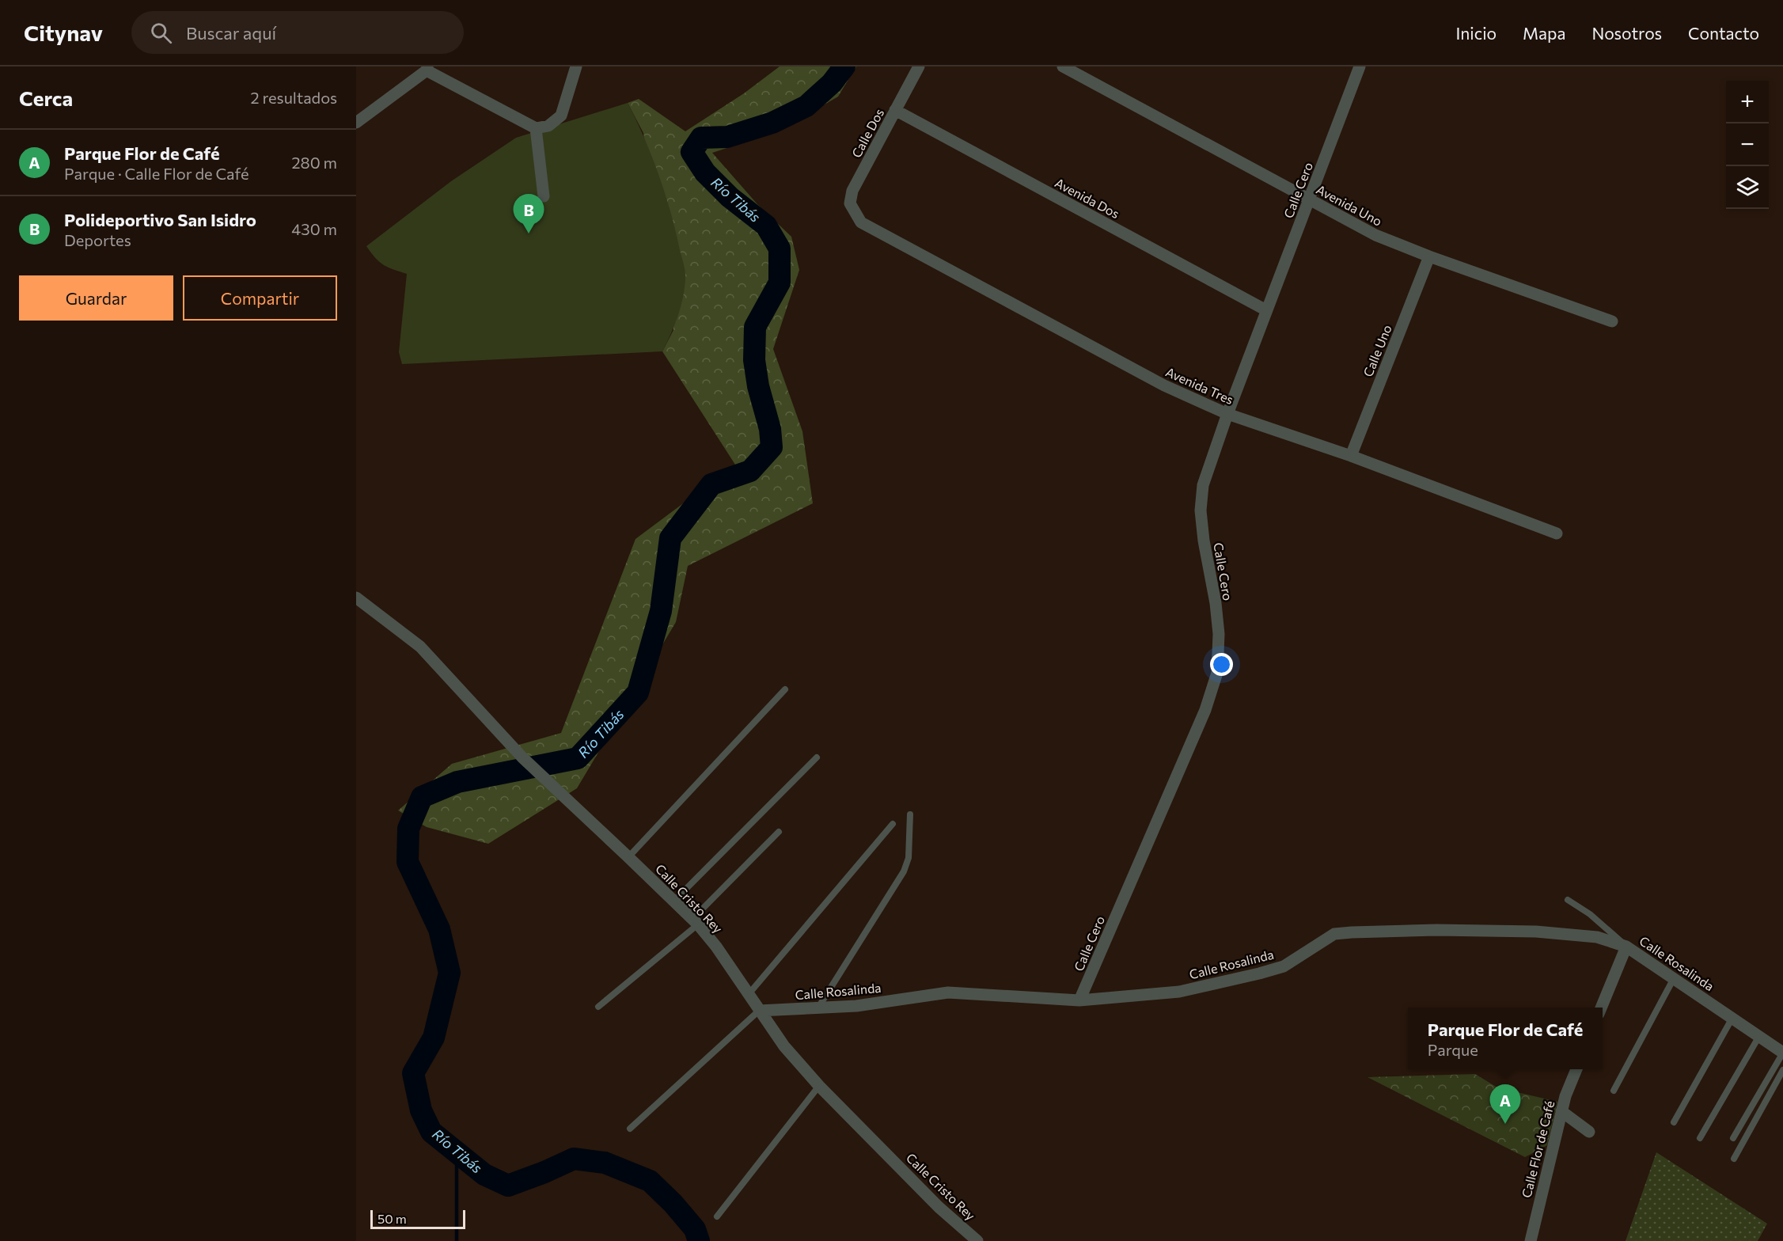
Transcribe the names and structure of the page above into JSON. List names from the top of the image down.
{
  "streets": {
    "street": [
      "Calle Dos",
      "Calle Cero",
      "Avenida Dos",
      "Avenida Uno",
      "Calle Uno",
      "Avenida Tres",
      "Calle Cristo Rey",
      "Calle Rosalinda",
      "Calle Flor de Café"
    ]
  },
  "crossings": [
    ["Calle Dos", "Avenida Dos"],
    ["Calle Dos", "Avenida Tres"],
    ["Calle Cero", "Avenida Dos"],
    ["Calle Cero", "Avenida Uno"],
    ["Calle Cero", "Avenida Tres"],
    ["Calle Cero", "Calle Rosalinda"],
    ["Avenida Uno", "Calle Uno"],
    ["Calle Uno", "Avenida Tres"],
    ["Calle Cristo Rey", "Calle Rosalinda"]
  ],
  "water": ["Río Tibás"],
  "scale_bar": "50 m",
  "page": {
    "header": "Citynav",
    "search": "Buscar aquí",
    "nav": [
      "Inicio",
      "Mapa",
      "Nosotros",
      "Contacto"
    ],
    "heading": ["Cerca", "2 resultados"],
    "map_buttons": ["+", "−"],
    "list": [
      {
        "mark": "A",
        "name": "Parque Flor de Café",
        "note": "Parque · Calle Flor de Café",
        "value": "280 m"
      },
      {
        "mark": "B",
        "name": "Polideportivo San Isidro",
        "note": "Deportes",
        "value": "430 m"
      }
    ],
    "pins": ["B", "A"],
    "buttons": ["Guardar", "Compartir"],
    "popup": ["Parque Flor de Café", "Parque"],
    "scale": "50 m"
  }
}
